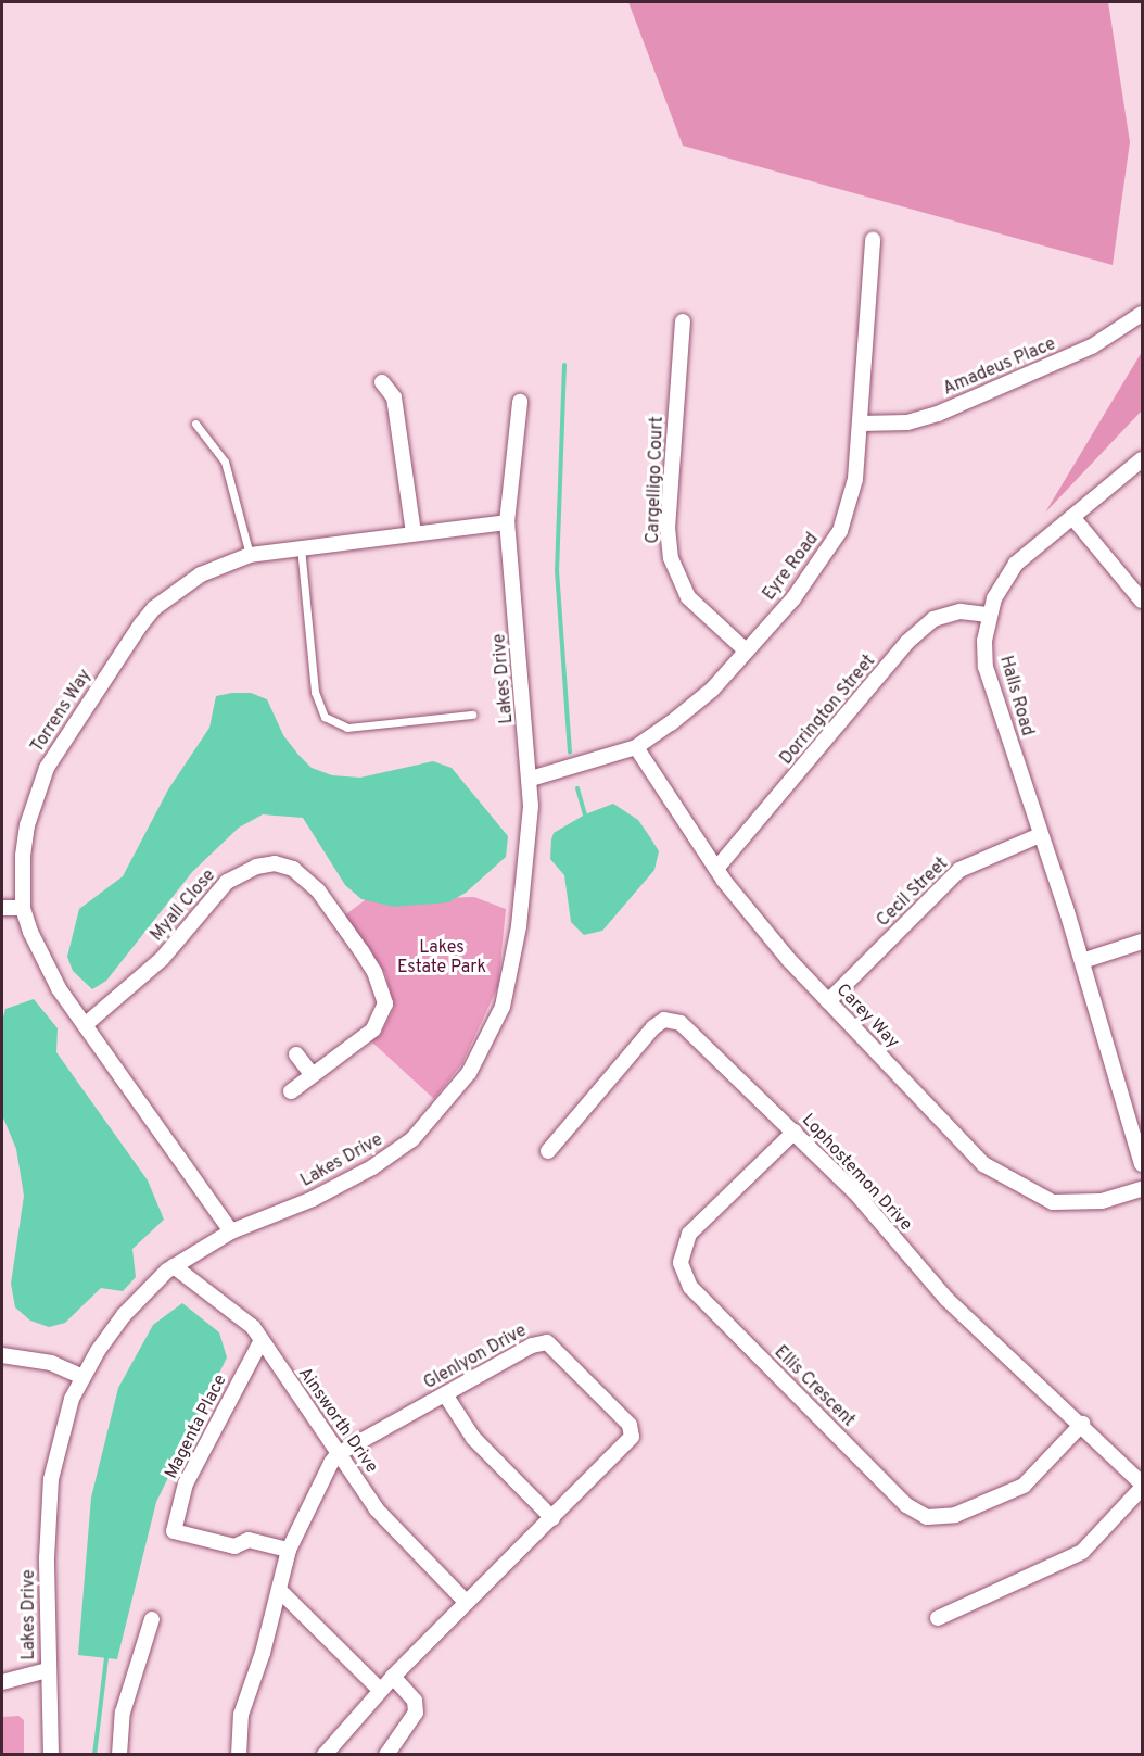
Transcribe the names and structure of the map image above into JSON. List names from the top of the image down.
{
  "streets": {
    "street": [
      "Amadeus Place",
      "Cargelligo Court",
      "Eyre Road",
      "Lakes Drive",
      "Halls Road",
      "Dorrington Street",
      "Torrens Way",
      "Cecil Street",
      "Myall Close",
      "Carey Way",
      "Lophostemon Drive",
      "Glenlyon Drive",
      "Ellis Crescent",
      "Ainsworth Drive",
      "Magenta Place"
    ]
  },
  "crossings": [
    ["Amadeus Place", "Eyre Road"],
    ["Cargelligo Court", "Eyre Road"],
    ["Eyre Road", "Lakes Drive"],
    ["Eyre Road", "Carey Way"],
    ["Lakes Drive", "Torrens Way"],
    ["Lakes Drive", "Ainsworth Drive"],
    ["Halls Road", "Dorrington Street"],
    ["Halls Road", "Cecil Street"],
    ["Dorrington Street", "Carey Way"],
    ["Torrens Way", "Myall Close"],
    ["Cecil Street", "Carey Way"],
    ["Lophostemon Drive", "Ellis Crescent"],
    ["Glenlyon Drive", "Ainsworth Drive"],
    ["Ainsworth Drive", "Magenta Place"]
  ],
  "parks": ["Lakes Estate Park"]
}
